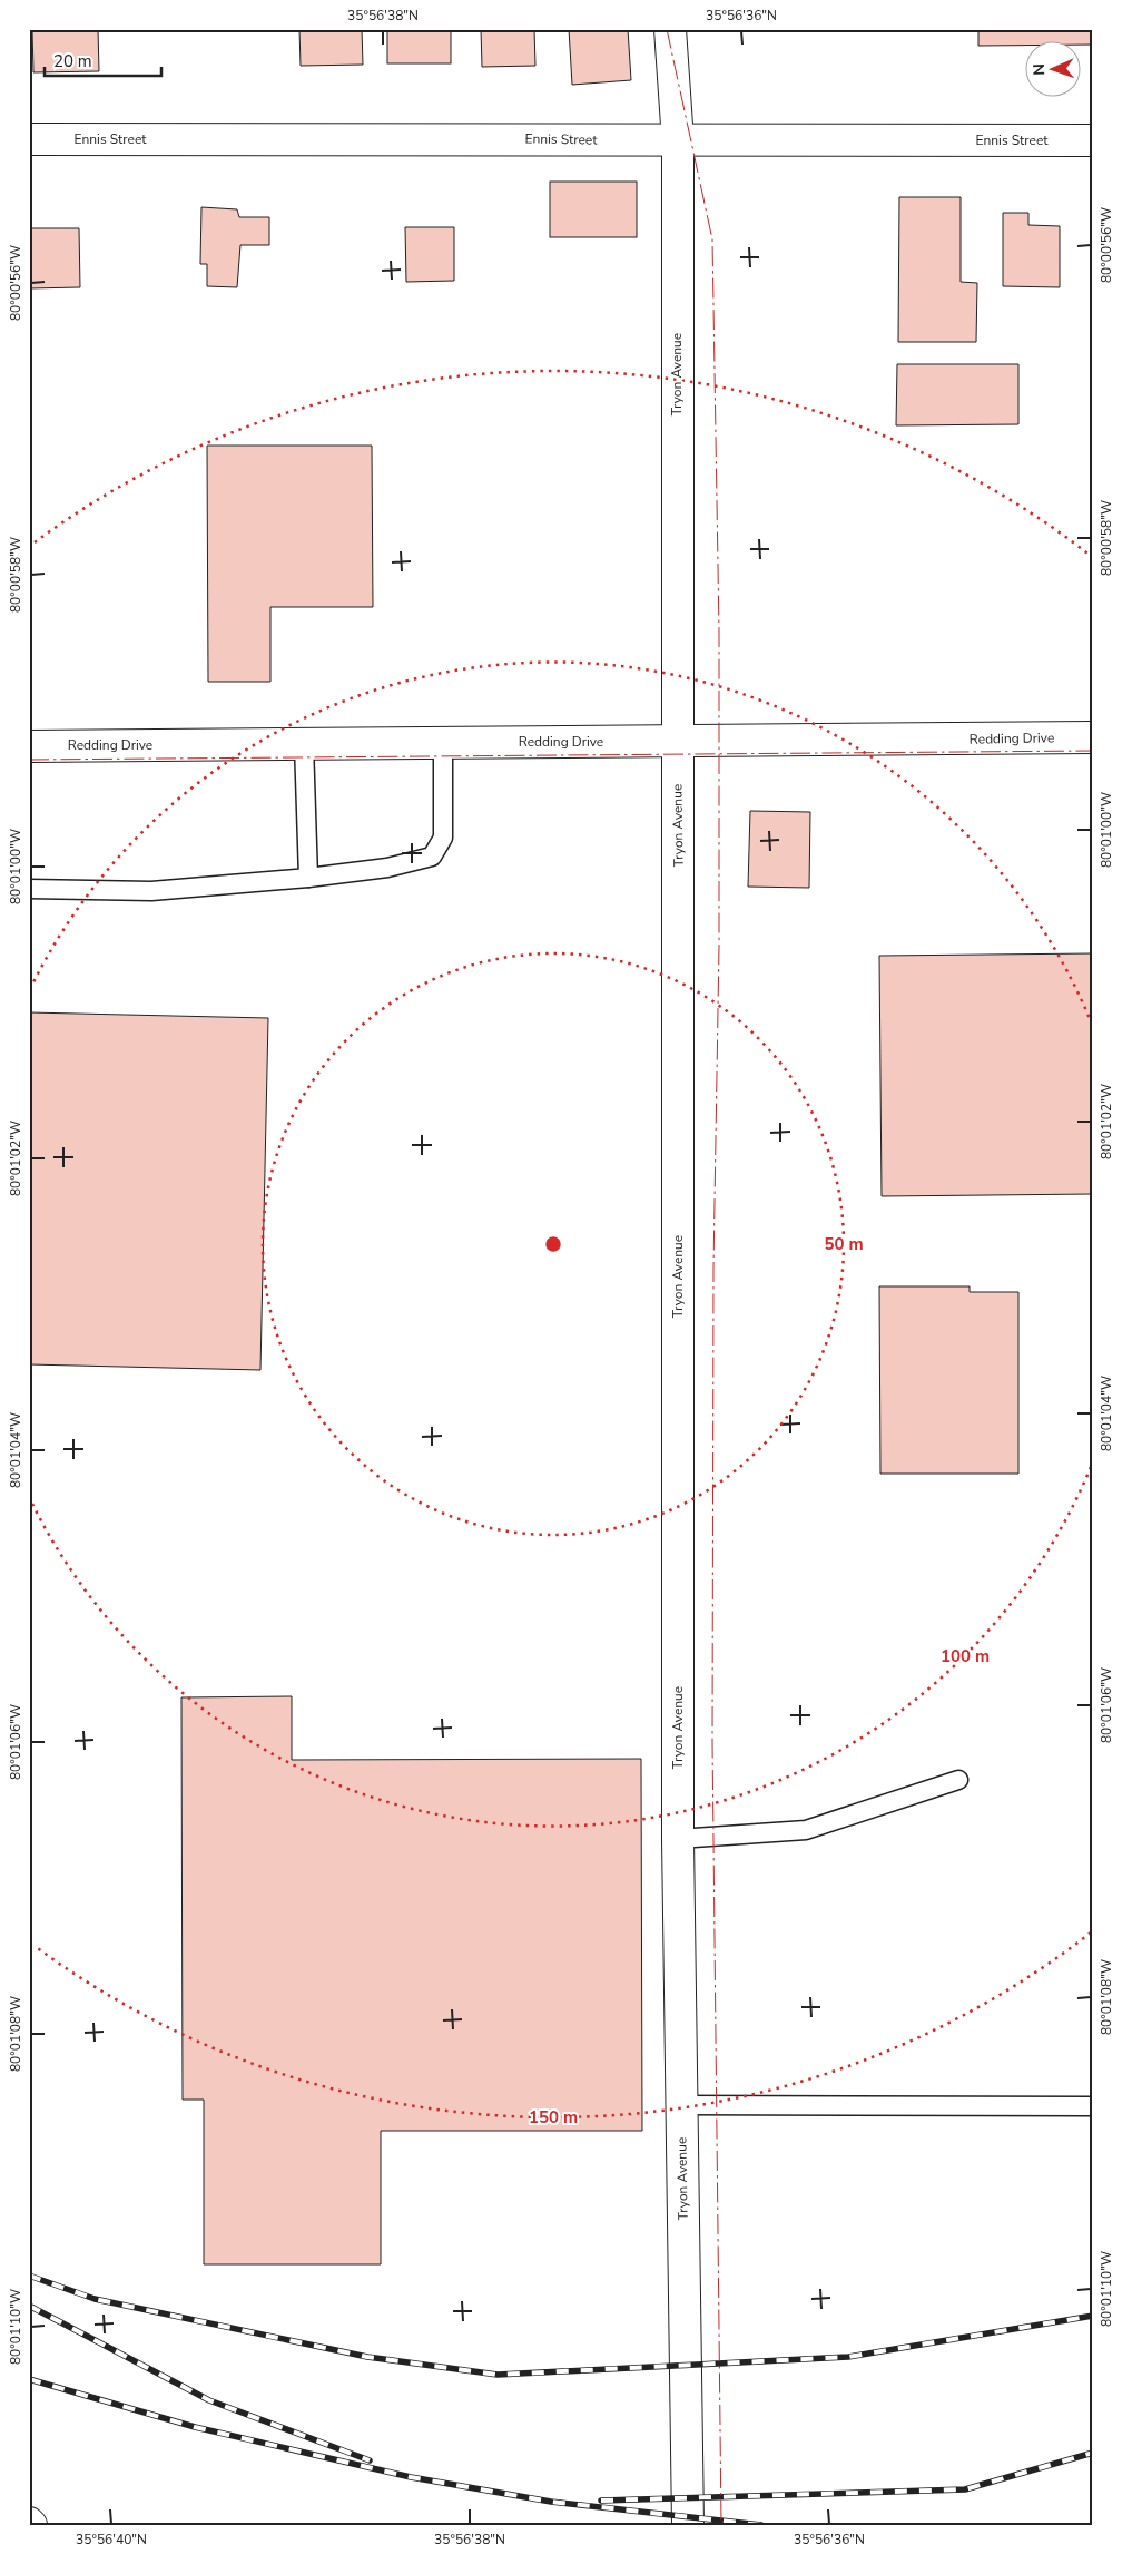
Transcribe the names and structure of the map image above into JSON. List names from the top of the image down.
{
  "streets": {
    "street": ["Ennis Street", "Tryon Avenue", "Redding Drive"]
  },
  "crossings": [
    ["Ennis Street", "Tryon Avenue"],
    ["Tryon Avenue", "Redding Drive"]
  ],
  "scale_bar": "20 m",
  "north": "left",
  "coordinates": [
    "35°56'38\"N",
    "35°56'36\"N",
    "80°00'56\"W",
    "80°00'58\"W",
    "80°01'00\"W",
    "80°01'02\"W",
    "80°01'04\"W",
    "80°01'06\"W",
    "80°01'08\"W",
    "80°01'10\"W",
    "35°56'40\"N"
  ],
  "rings": ["50 m", "100 m", "150 m"]
}
